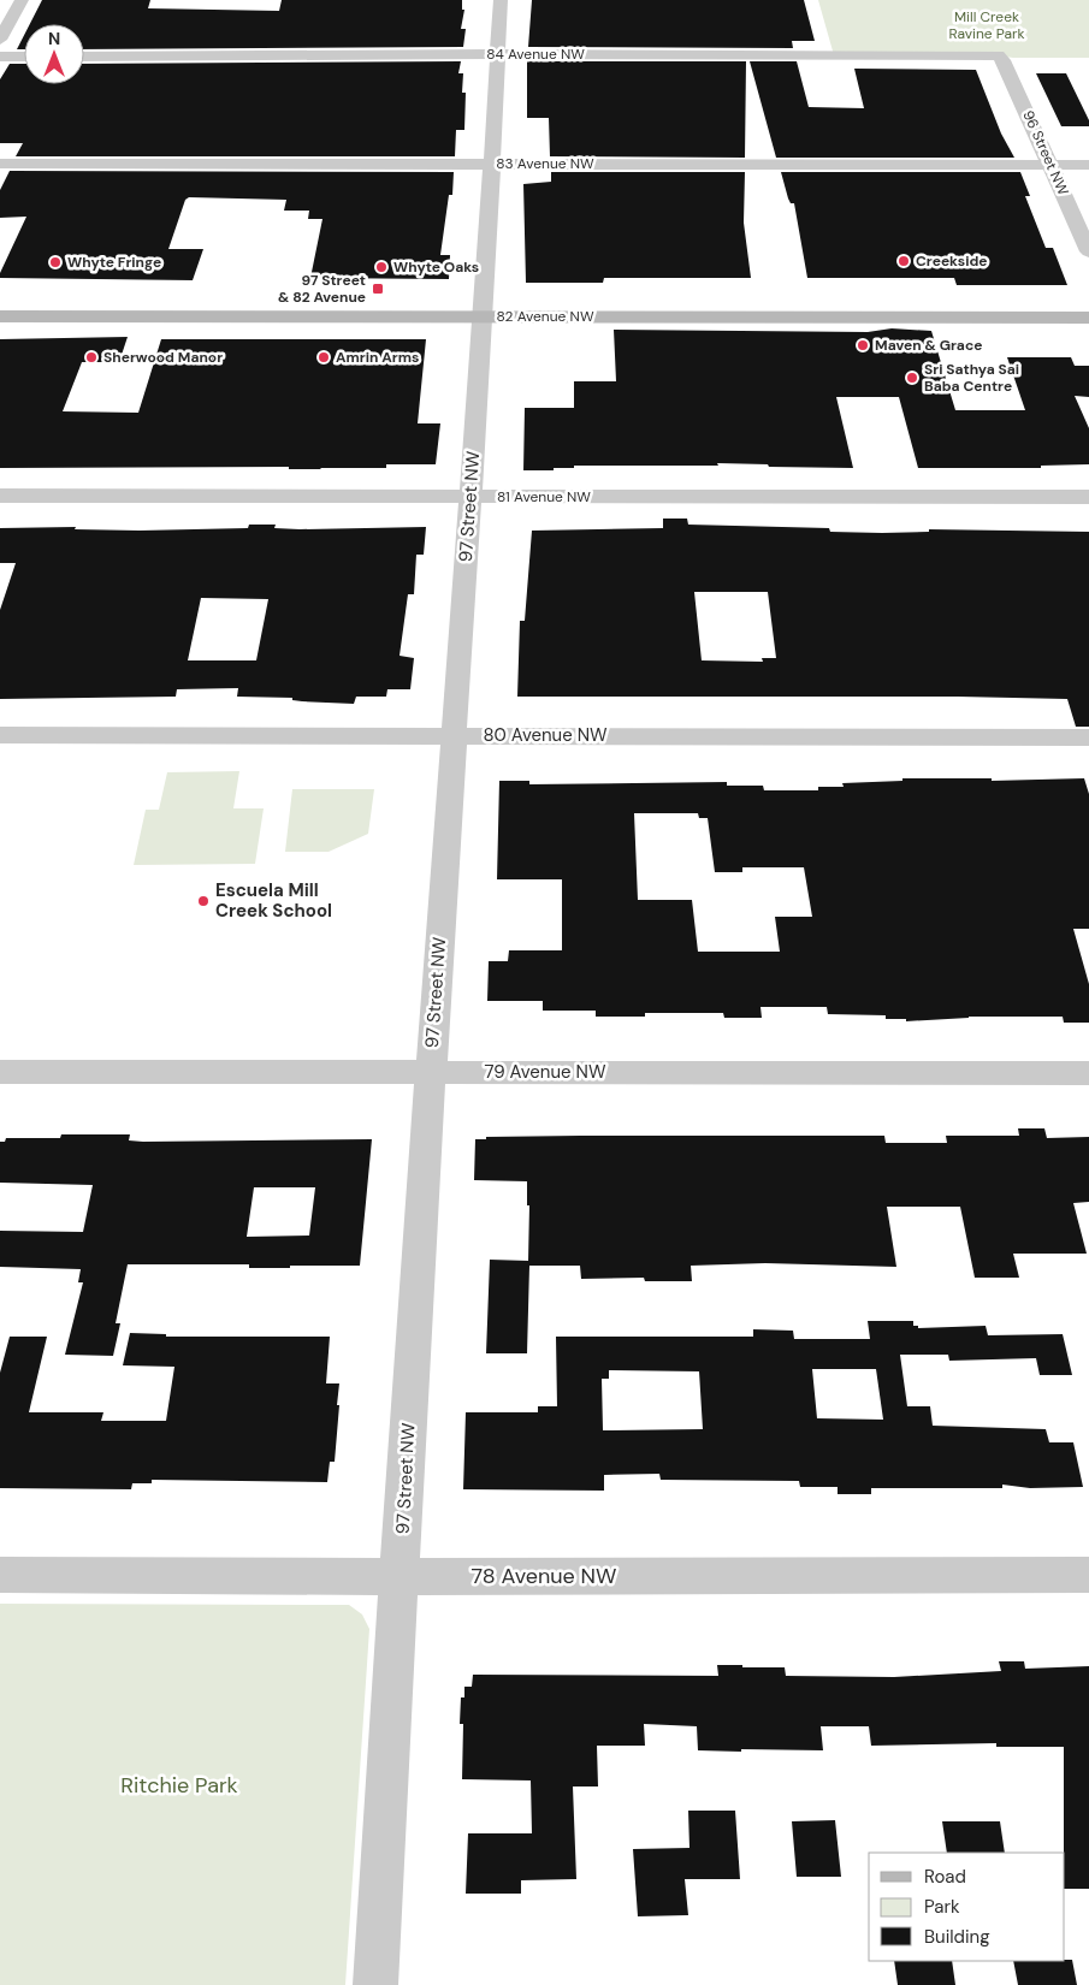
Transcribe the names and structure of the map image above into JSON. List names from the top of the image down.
{
  "streets": {
    "main road": ["82 Avenue NW"],
    "street": [
      "84 Avenue NW",
      "96 Street NW",
      "83 Avenue NW",
      "81 Avenue NW",
      "97 Street NW",
      "80 Avenue NW",
      "79 Avenue NW",
      "78 Avenue NW"
    ]
  },
  "crossings": [
    ["84 Avenue NW", "96 Street NW"],
    ["84 Avenue NW", "97 Street NW"],
    ["96 Street NW", "83 Avenue NW"],
    ["83 Avenue NW", "97 Street NW"],
    ["82 Avenue NW", "97 Street NW"],
    ["81 Avenue NW", "97 Street NW"],
    ["97 Street NW", "80 Avenue NW"],
    ["97 Street NW", "79 Avenue NW"],
    ["97 Street NW", "78 Avenue NW"]
  ],
  "parks": ["Mill Creek Ravine Park", "Ritchie Park"],
  "places": {
    "other": [
      "Creekside",
      "Whyte Fringe",
      "Whyte Oaks",
      "Maven & Grace",
      "Sherwood Manor",
      "Amrin Arms",
      "Sri Sathya Sai Baba Centre",
      "Escuela Mill Creek School"
    ],
    "transit": ["97 Street & 82 Avenue"]
  },
  "legend": ["Road", "Park", "Building"],
  "north": "top"
}
